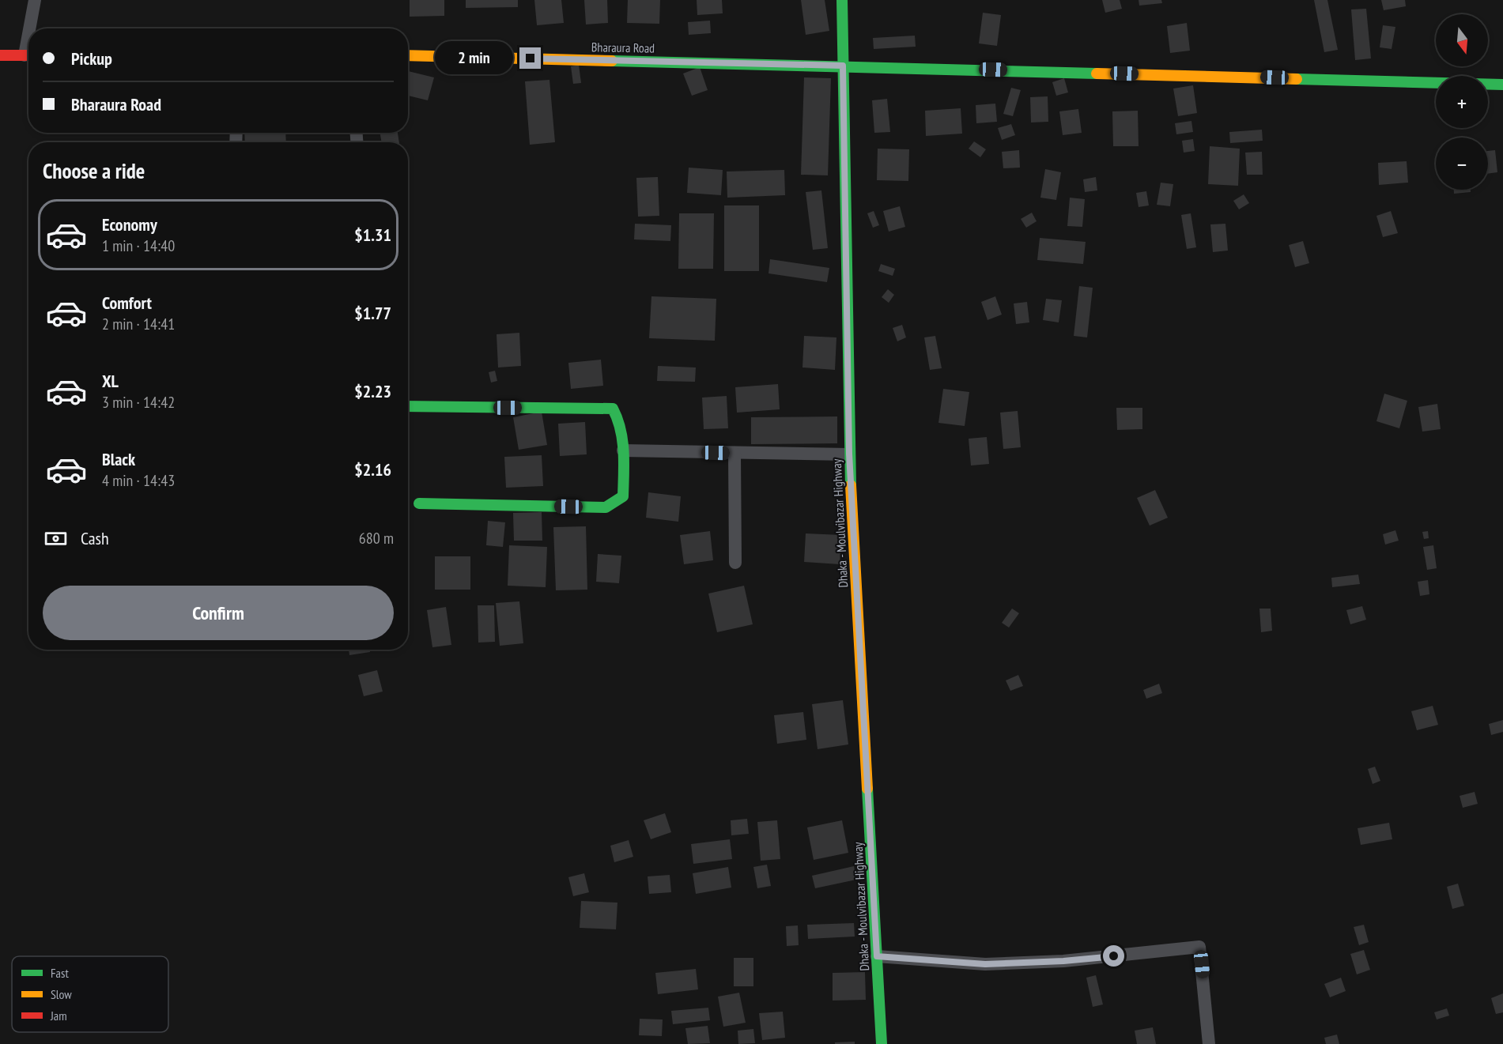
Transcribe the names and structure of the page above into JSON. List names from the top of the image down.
{
  "streets": {
    "main road": ["Bharaura Road", "Dhaka - Moulvibazar Highway"]
  },
  "crossings": [
    ["Bharaura Road", "Dhaka - Moulvibazar Highway"]
  ],
  "legend": ["Fast", "Slow", "Jam"],
  "north": "bottom",
  "page": {
    "map_buttons": ["+", "−"],
    "banner": ["Pickup", "Bharaura Road"],
    "bubble": "2 min",
    "heading": "Choose a ride",
    "list": [
      {
        "name": "Economy",
        "note": "1 min · 14:40",
        "value": "$1.31"
      },
      {
        "name": "Comfort",
        "note": "2 min · 14:41",
        "value": "$1.77"
      },
      {
        "name": "XL",
        "note": "3 min · 14:42",
        "value": "$2.23"
      },
      {
        "name": "Black",
        "note": "4 min · 14:43",
        "value": "$2.16"
      }
    ],
    "pay": ["Cash", "680 m"],
    "buttons": "Confirm"
  }
}
